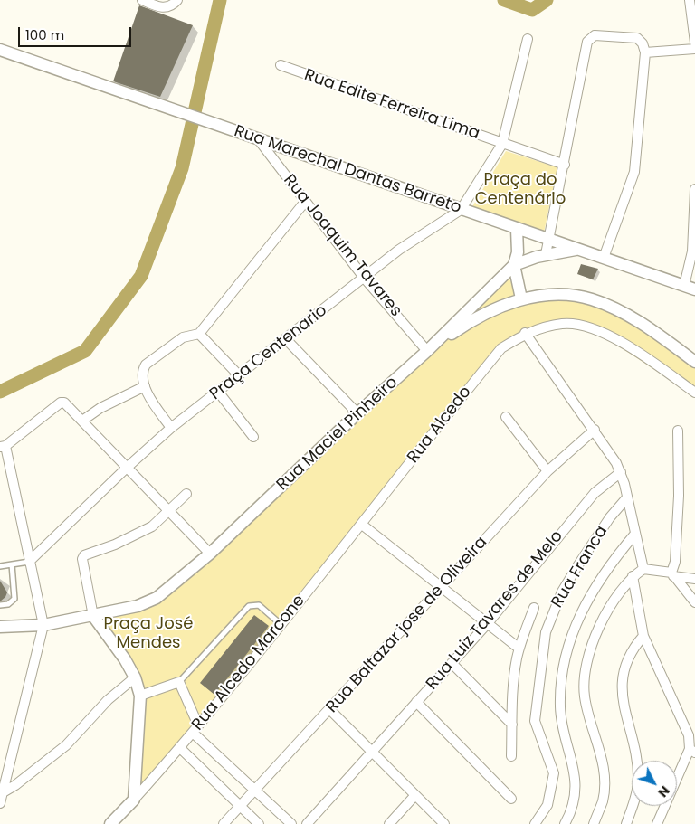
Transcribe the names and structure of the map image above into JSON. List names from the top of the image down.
{
  "streets": {
    "street": [
      "Rua Edite Ferreira Lima",
      "Rua Marechal Dantas Barreto",
      "Rua Joaquim Tavares",
      "Praça Centenario",
      "Rua Alcedo",
      "Rua Maciel Pinheiro",
      "Rua Franca",
      "Rua Luiz Tavares de Melo",
      "Rua Baltazar jose de Oliveira",
      "Rua Alcedo Marcone"
    ]
  },
  "crossings": [
    ["Rua Edite Ferreira Lima", "Praça Centenario"],
    ["Rua Marechal Dantas Barreto", "Rua Joaquim Tavares"],
    ["Rua Marechal Dantas Barreto", "Praça Centenario"],
    ["Rua Marechal Dantas Barreto", "Rua Maciel Pinheiro"],
    ["Rua Joaquim Tavares", "Praça Centenario"],
    ["Rua Joaquim Tavares", "Rua Maciel Pinheiro"],
    ["Rua Alcedo", "Rua Alcedo Marcone"]
  ],
  "parks": ["Praça do Centenário", "Praça José Mendes"],
  "scale_bar": "100 m",
  "north": "bottom right"
}
